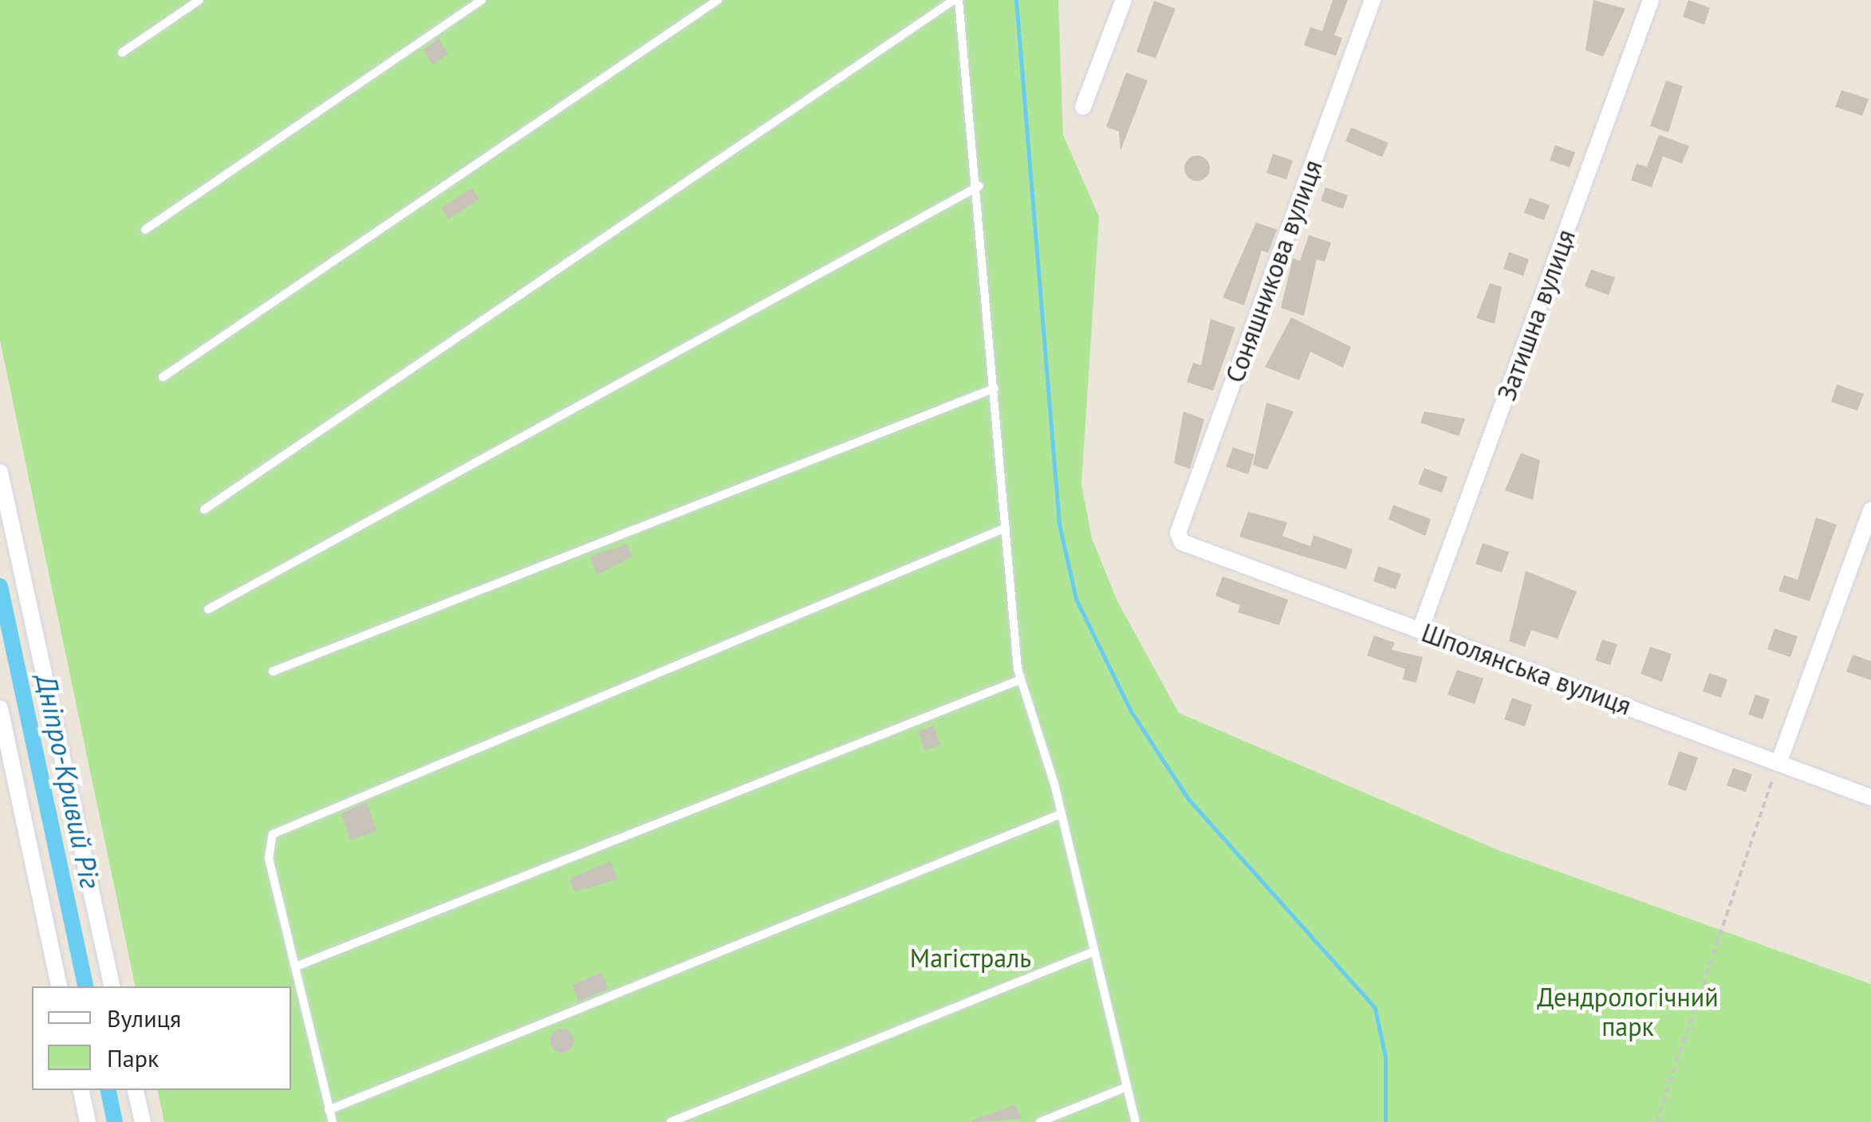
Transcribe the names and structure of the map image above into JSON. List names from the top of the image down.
{
  "streets": {
    "street": ["Соняшникова вулиця", "Затишна вулиця", "Шполянська вулиця"]
  },
  "crossings": [
    ["Соняшникова вулиця", "Шполянська вулиця"],
    ["Затишна вулиця", "Шполянська вулиця"]
  ],
  "water": ["Дніпро-Кривий Ріг"],
  "parks": ["Магістраль", "Дендрологічний парк"],
  "legend": ["Вулиця", "Парк"]
}
